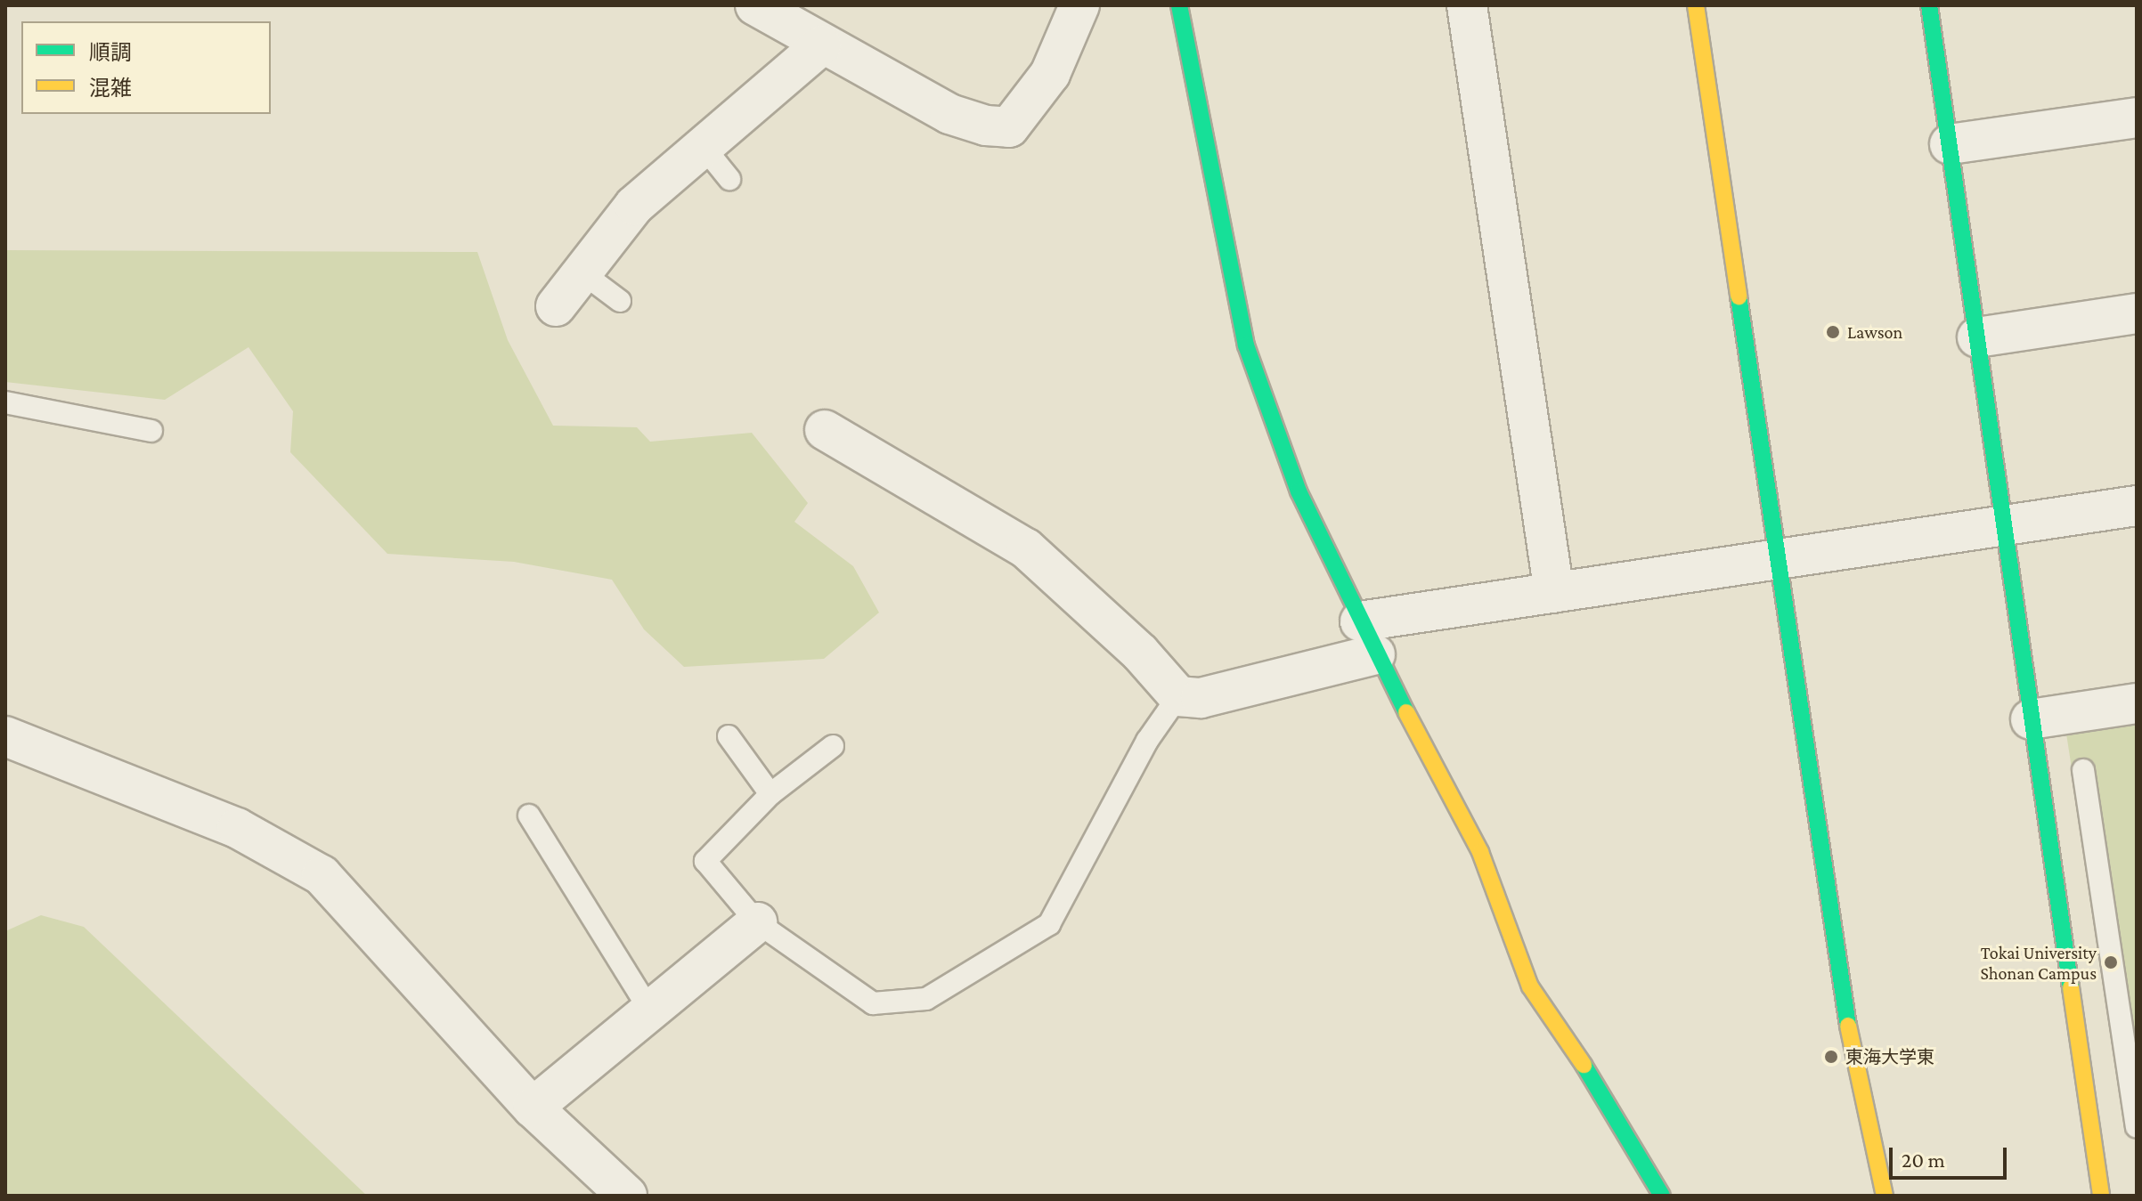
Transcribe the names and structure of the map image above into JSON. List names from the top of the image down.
{
  "places": ["Lawson", "Tokai University Shonan Campus", "東海大学東"],
  "legend": ["順調", "混雑"],
  "scale_bar": "20 m"
}
